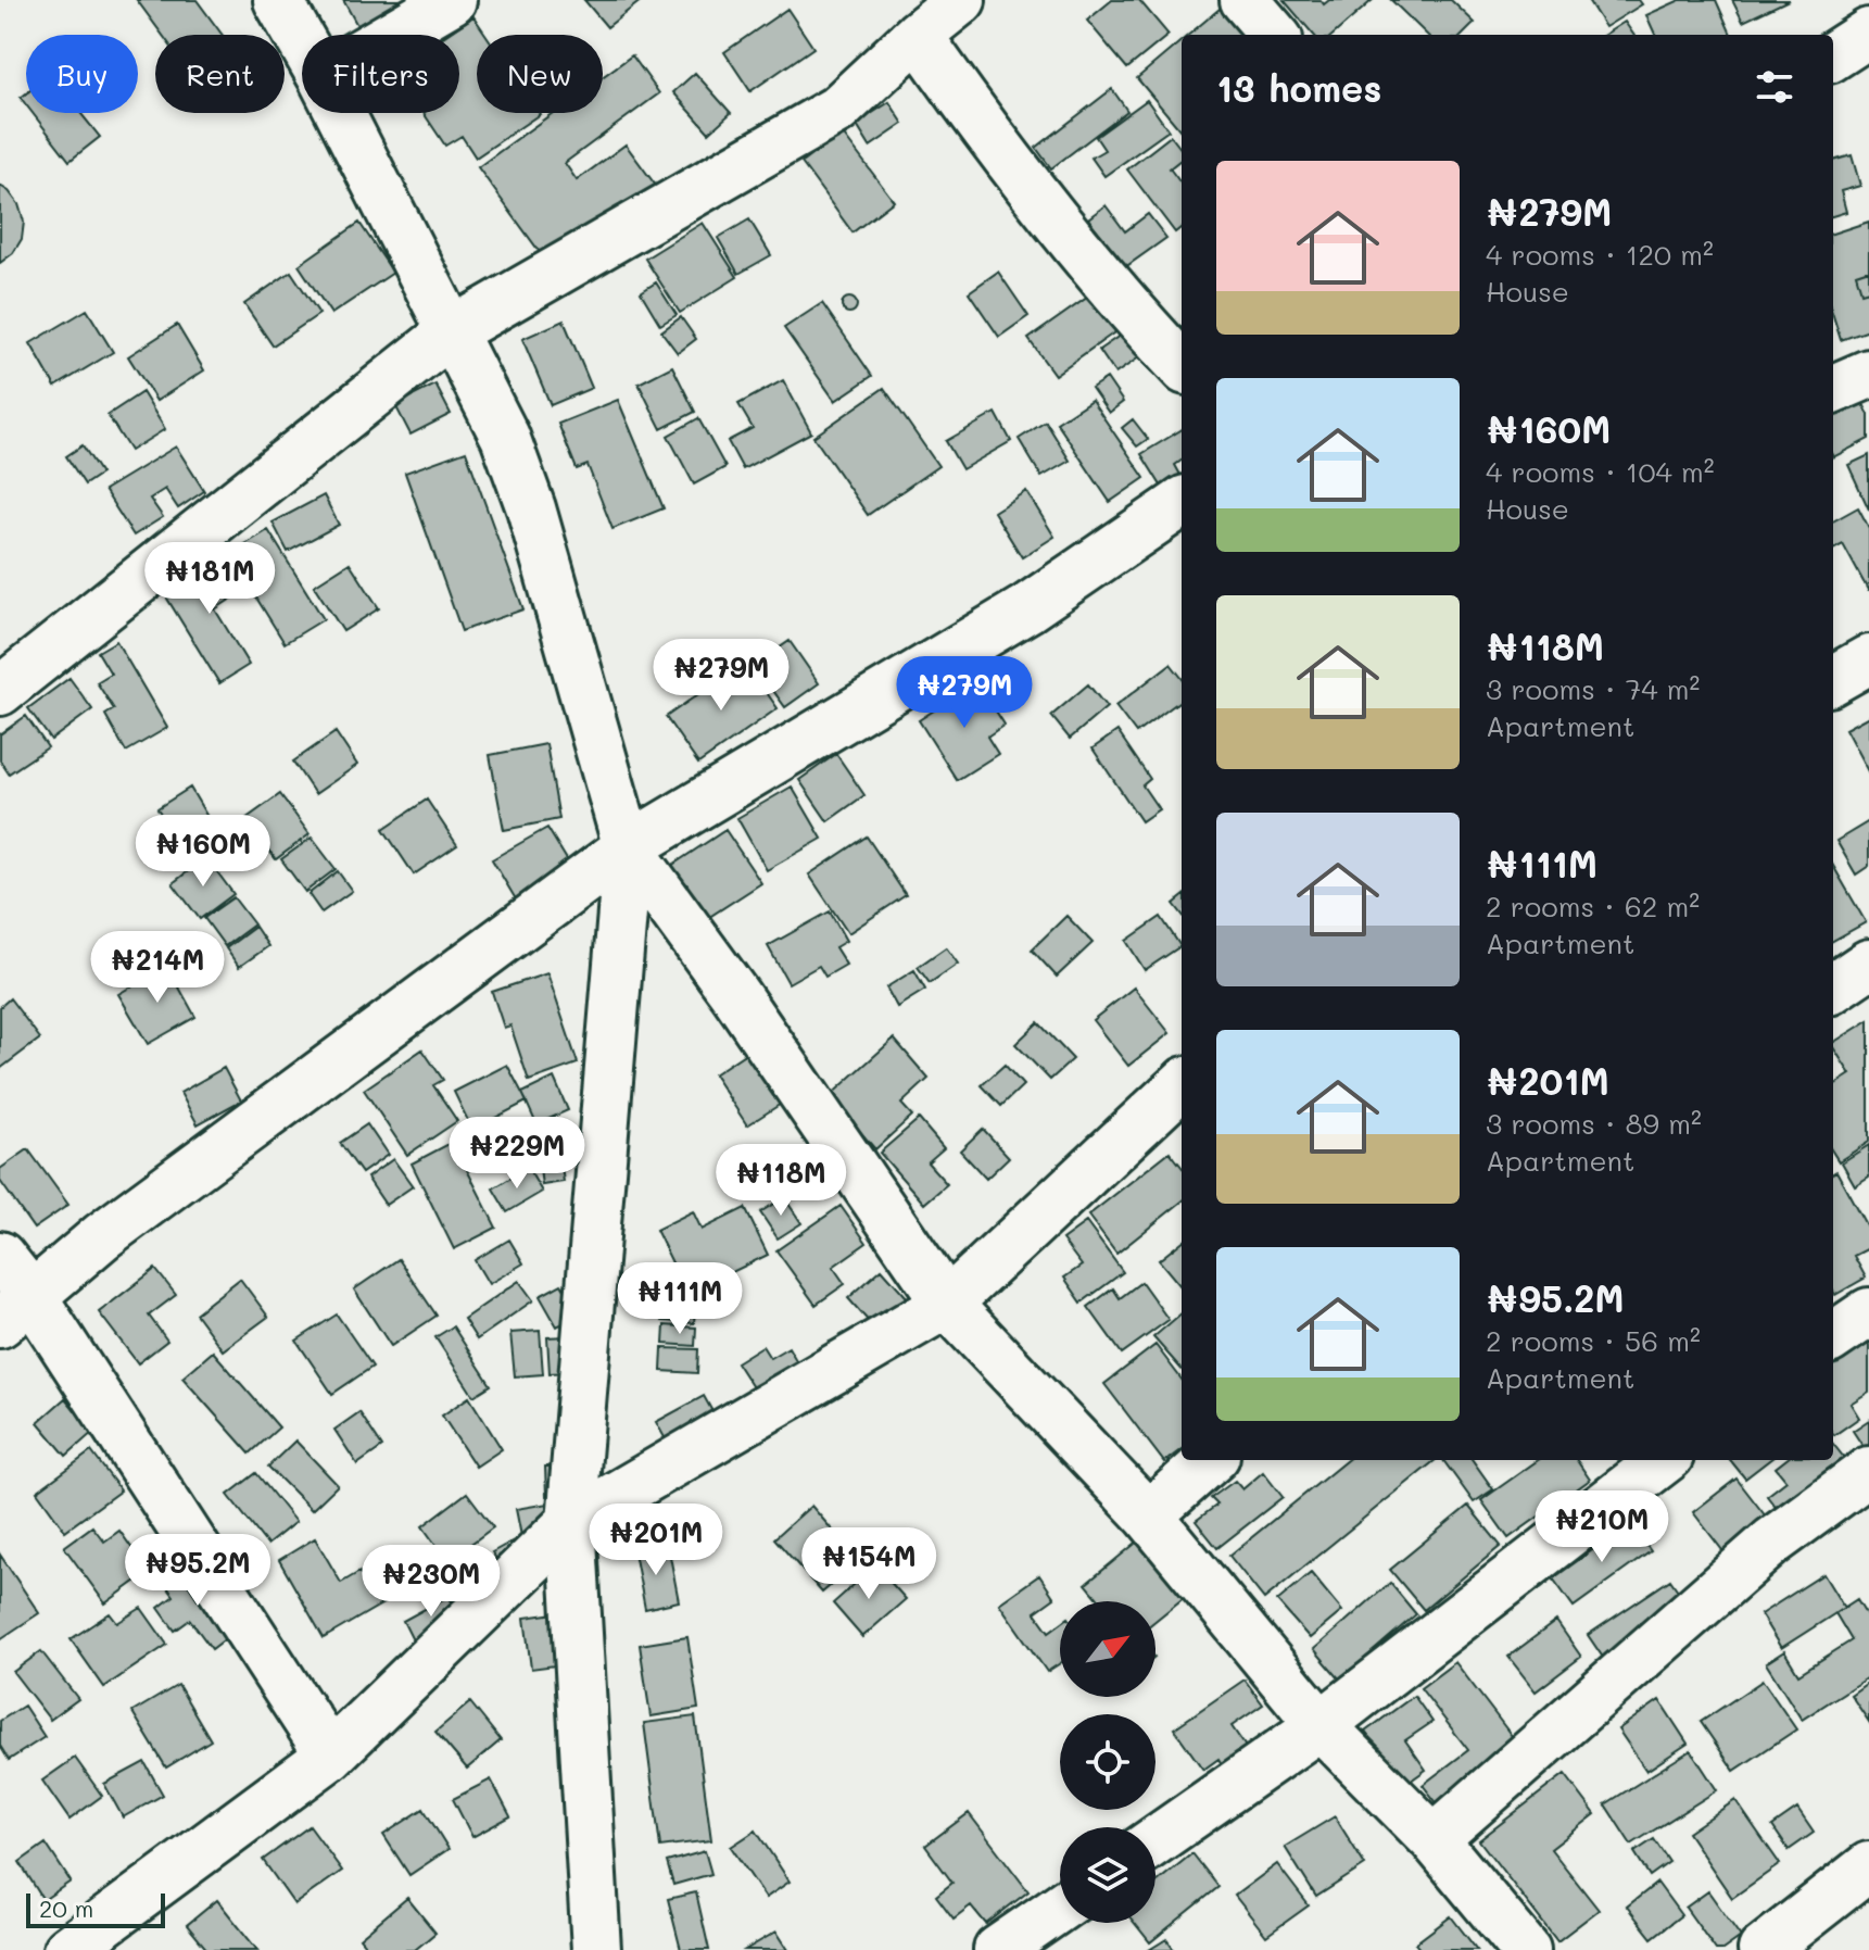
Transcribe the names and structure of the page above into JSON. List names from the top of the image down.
{
  "scale_bar": "20 m",
  "north": "top right",
  "page": {
    "chip": [
      "Buy",
      "Rent",
      "Filters",
      "New"
    ],
    "heading": "13 homes",
    "list": [
      {
        "name": "₦279M",
        "note": "4 rooms · 120 m² · House"
      },
      {
        "name": "₦160M",
        "note": "4 rooms · 104 m² · House"
      },
      {
        "name": "₦118M",
        "note": "3 rooms · 74 m² · Apartment"
      },
      {
        "name": "₦111M",
        "note": "2 rooms · 62 m² · Apartment"
      },
      {
        "name": "₦201M",
        "note": "3 rooms · 89 m² · Apartment"
      },
      {
        "name": "₦95.2M",
        "note": "2 rooms · 56 m² · Apartment"
      }
    ],
    "price": [
      "₦181M",
      "₦279M",
      "₦279M",
      "₦160M",
      "₦214M",
      "₦229M",
      "₦118M",
      "₦111M",
      "₦210M",
      "₦201M",
      "₦154M",
      "₦95.2M",
      "₦230M"
    ],
    "scale": "20 m"
  }
}
